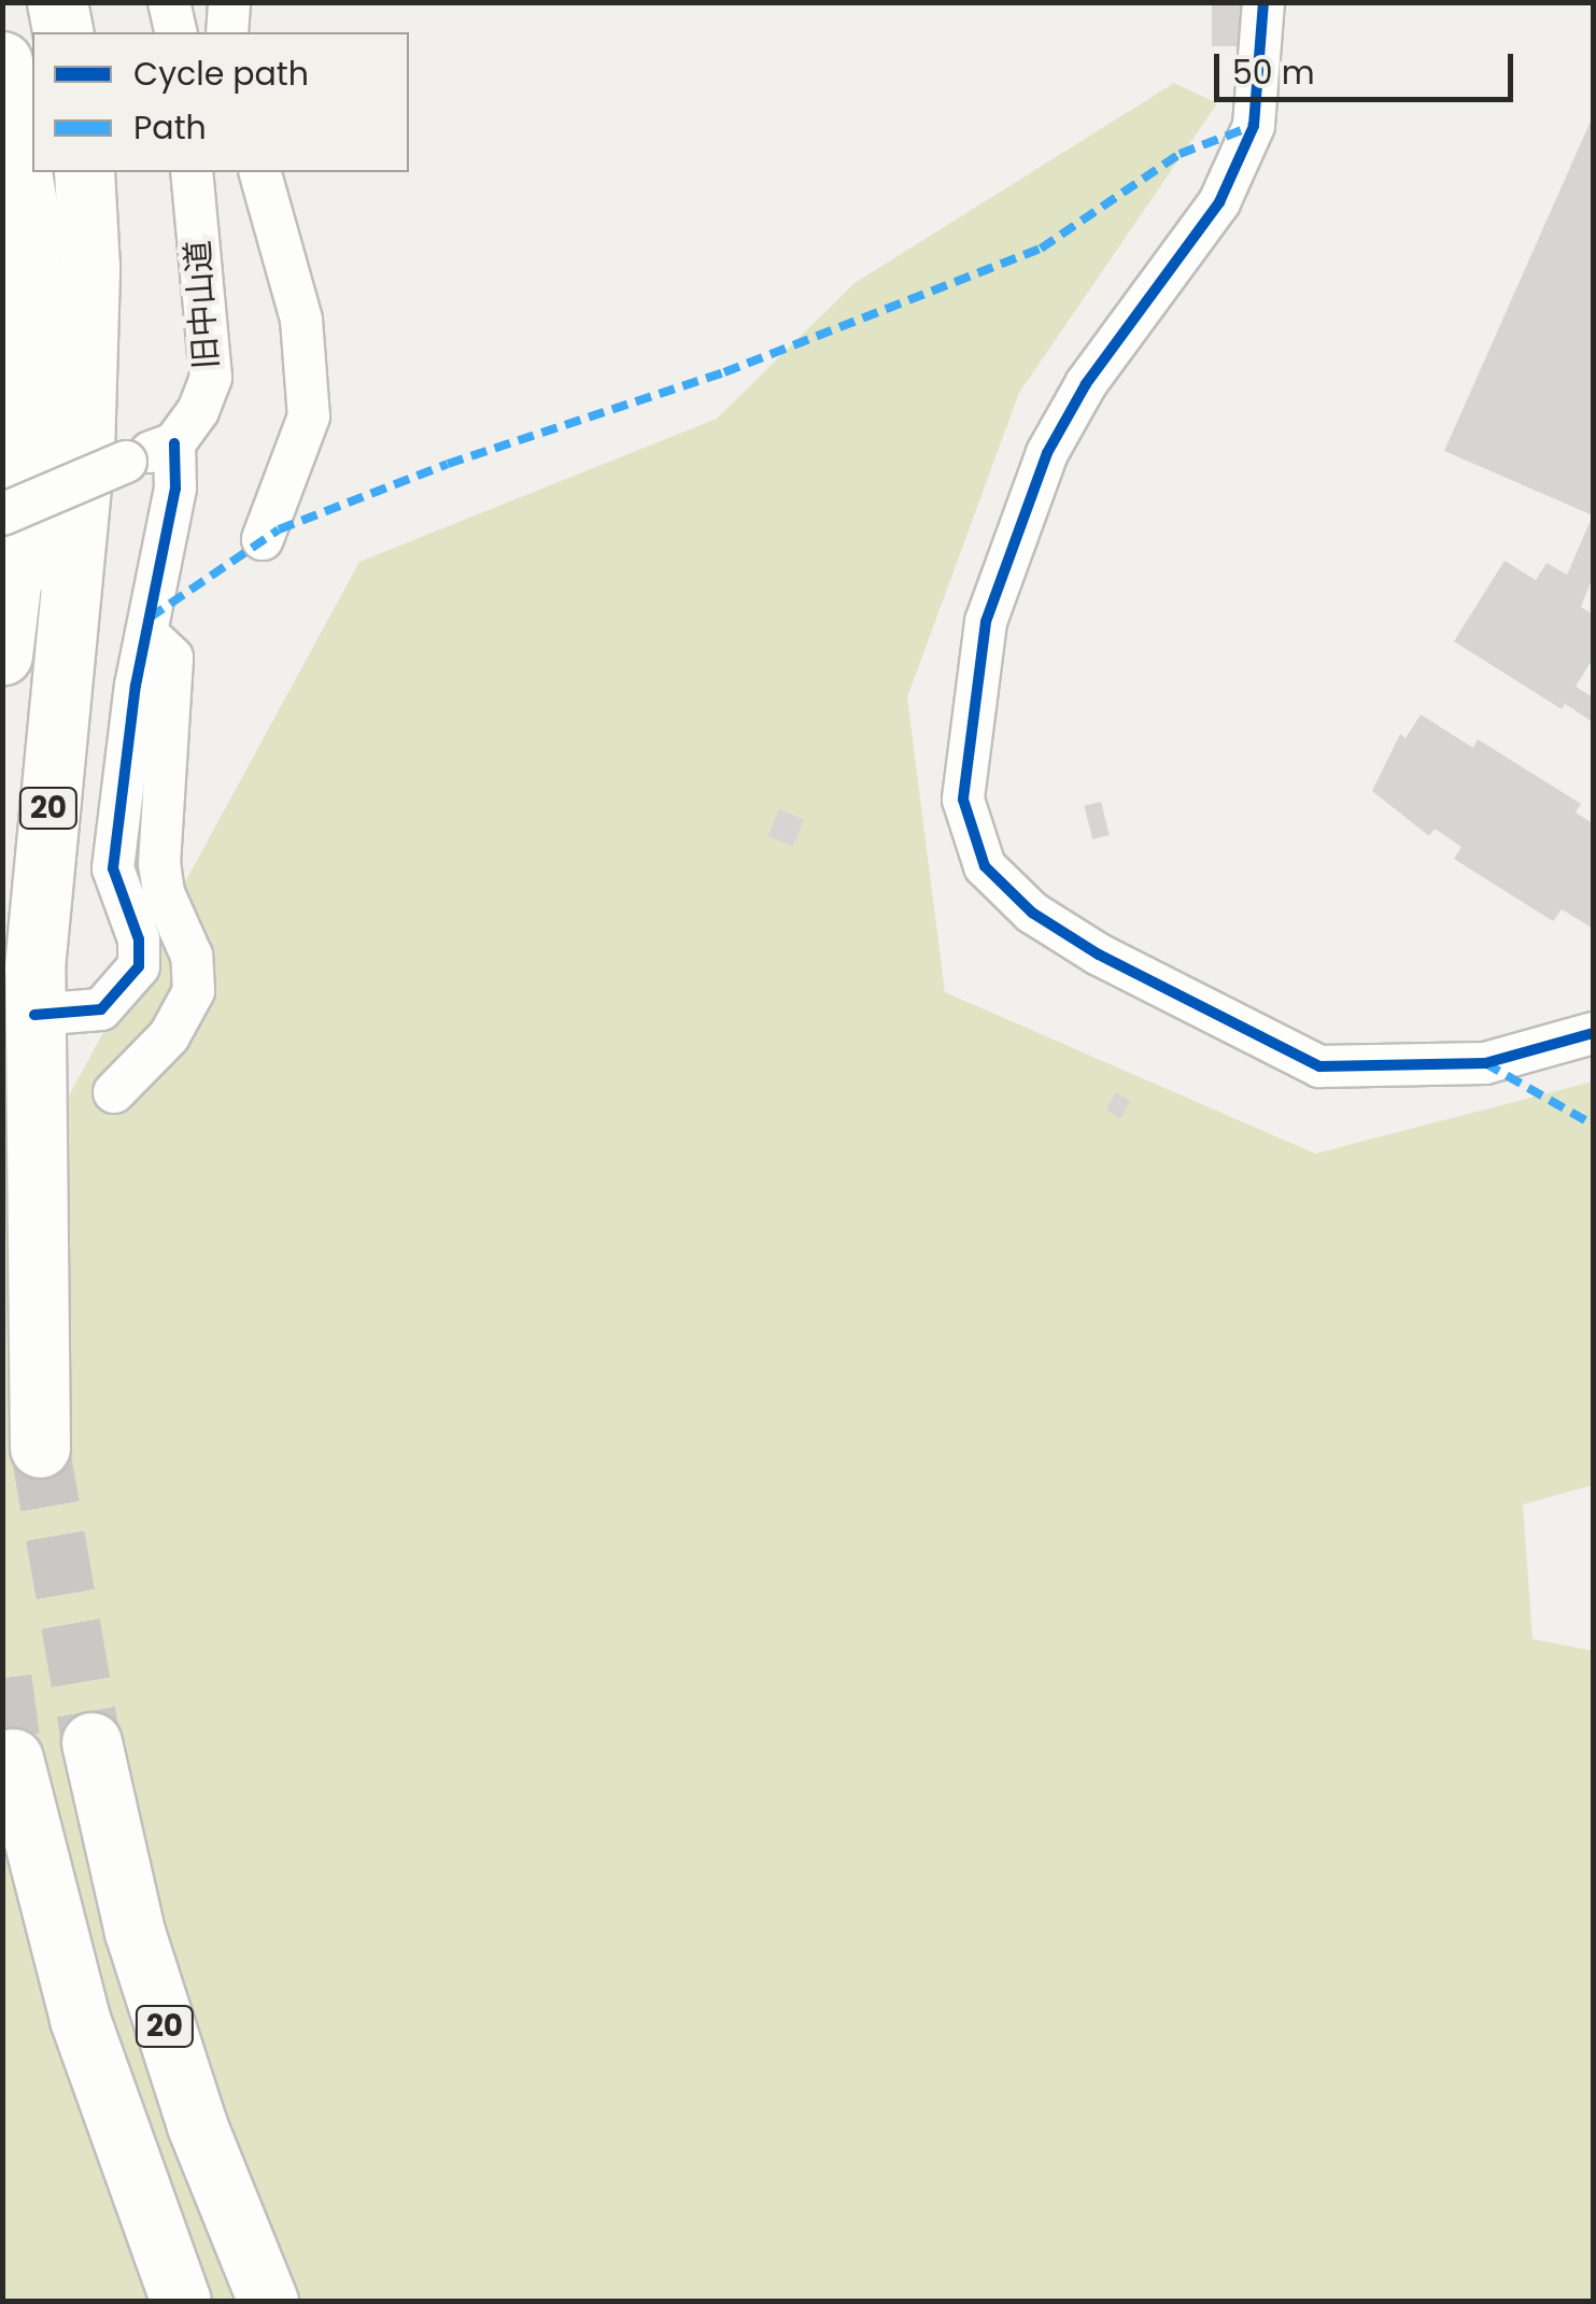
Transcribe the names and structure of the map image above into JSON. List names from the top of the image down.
{
  "streets": {
    "highway": ["20"],
    "street": ["旧中山道"]
  },
  "legend": ["Cycle path", "Path"],
  "scale_bar": "50 m"
}
